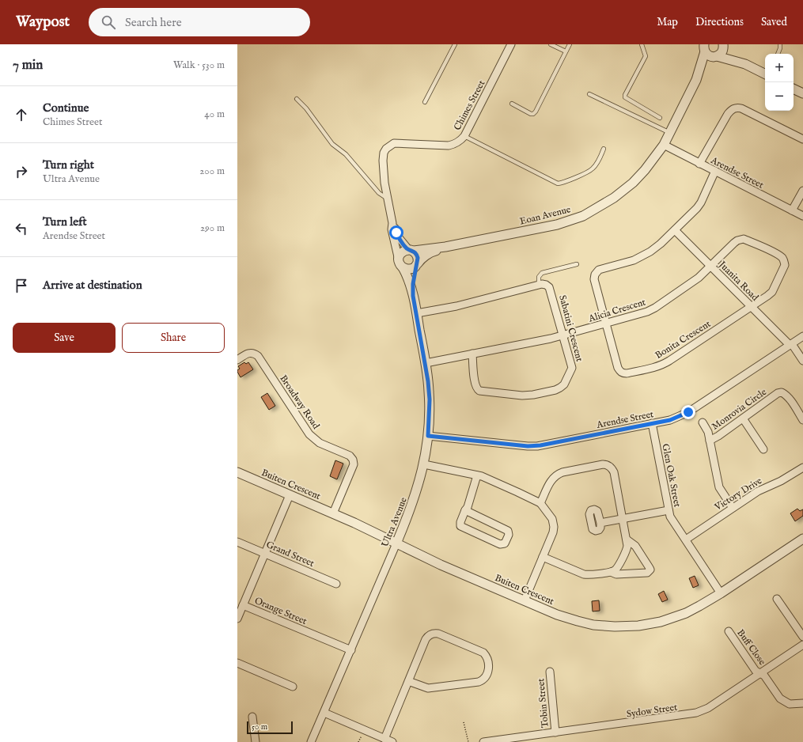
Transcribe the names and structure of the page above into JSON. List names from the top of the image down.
{
  "streets": {
    "street": [
      "Chimes Street",
      "Arendse Street",
      "Eoan Avenue",
      "Juanita Road",
      "Alicia Crescent",
      "Sabatini Crescent",
      "Bonita Crescent",
      "Broadway Road",
      "Monrovia Circle",
      "Glen Oak Street",
      "Buiten Crescent",
      "Victory Drive",
      "Ultra Avenue",
      "Grand Street",
      "Orange Street",
      "Buff Close",
      "Tobin Street",
      "Sydow Street"
    ]
  },
  "crossings": [
    ["Chimes Street", "Eoan Avenue"],
    ["Chimes Street", "Ultra Avenue"],
    ["Arendse Street", "Eoan Avenue"],
    ["Arendse Street", "Juanita Road"],
    ["Arendse Street", "Bonita Crescent"],
    ["Arendse Street", "Glen Oak Street"],
    ["Arendse Street", "Ultra Avenue"],
    ["Eoan Avenue", "Ultra Avenue"],
    ["Juanita Road", "Alicia Crescent"],
    ["Juanita Road", "Bonita Crescent"],
    ["Alicia Crescent", "Sabatini Crescent"],
    ["Alicia Crescent", "Bonita Crescent"],
    ["Alicia Crescent", "Ultra Avenue"],
    ["Broadway Road", "Buiten Crescent"],
    ["Monrovia Circle", "Victory Drive"],
    ["Glen Oak Street", "Buiten Crescent"],
    ["Glen Oak Street", "Victory Drive"],
    ["Buiten Crescent", "Ultra Avenue"],
    ["Buiten Crescent", "Orange Street"],
    ["Ultra Avenue", "Orange Street"],
    ["Grand Street", "Orange Street"],
    ["Buff Close", "Sydow Street"],
    ["Tobin Street", "Sydow Street"]
  ],
  "scale_bar": "50 m",
  "page": {
    "header": "Waypost",
    "search": "Search here",
    "nav": ["Map", "Directions", "Saved"],
    "heading": ["7 min", "Walk · 530 m"],
    "map_buttons": ["+", "−"],
    "list": [
      ["Continue", "Chimes Street", "40 m"],
      ["Turn right", "Ultra Avenue", "200 m"],
      ["Turn left", "Arendse Street", "290 m"],
      "Arrive at destination"
    ],
    "buttons": ["Save", "Share"],
    "scale": "50 m"
  }
}
